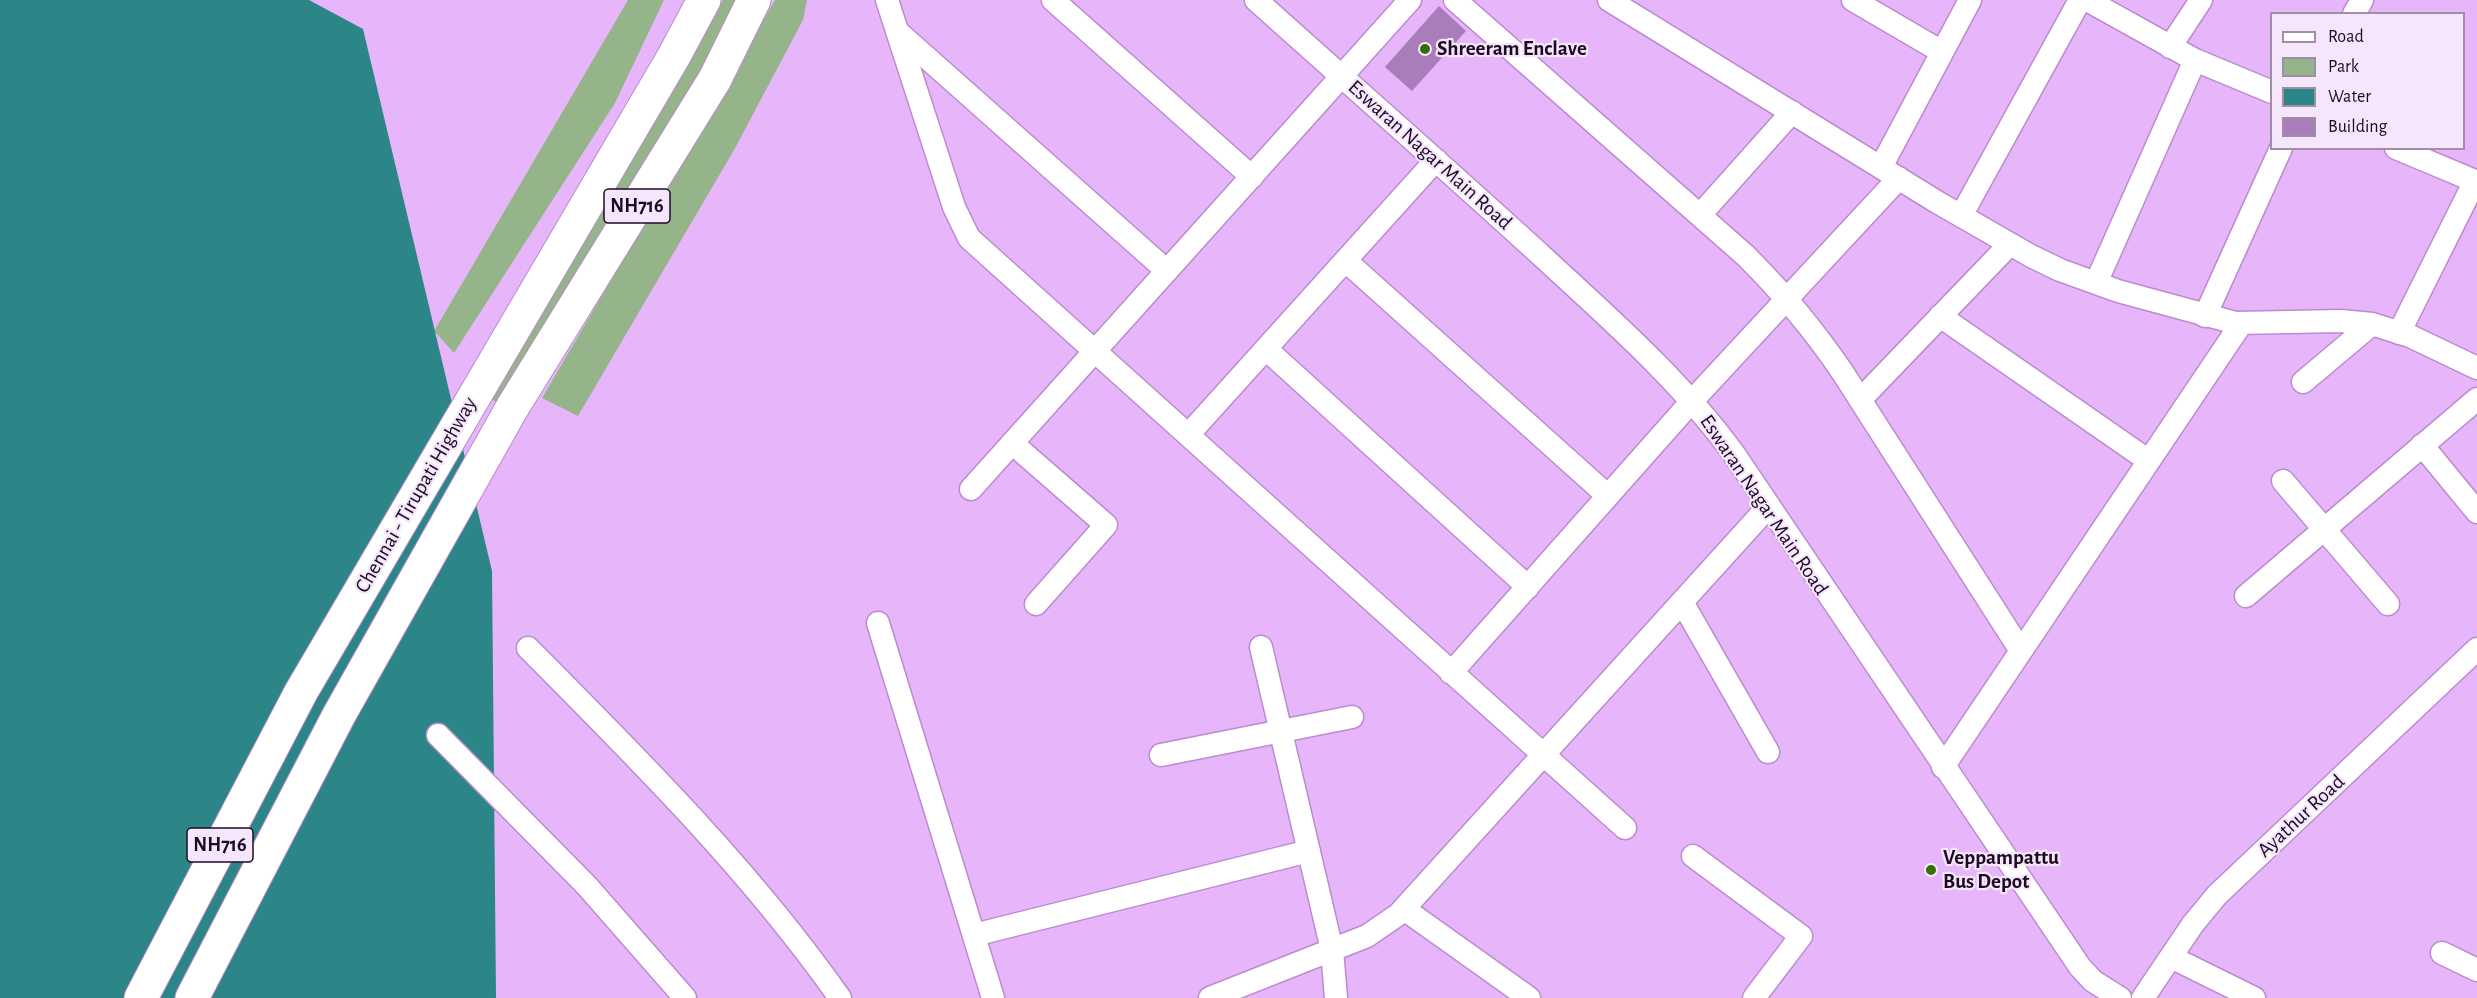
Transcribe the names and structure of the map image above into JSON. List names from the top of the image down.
{
  "streets": {
    "highway": ["NH716", "Chennai - Tirupati Highway"],
    "street": ["Eswaran Nagar Main Road", "Ayathur Road"]
  },
  "places": ["Shreeram Enclave", "Veppampattu Bus Depot"],
  "legend": [
    "Road",
    "Park",
    "Water",
    "Building"
  ]
}
